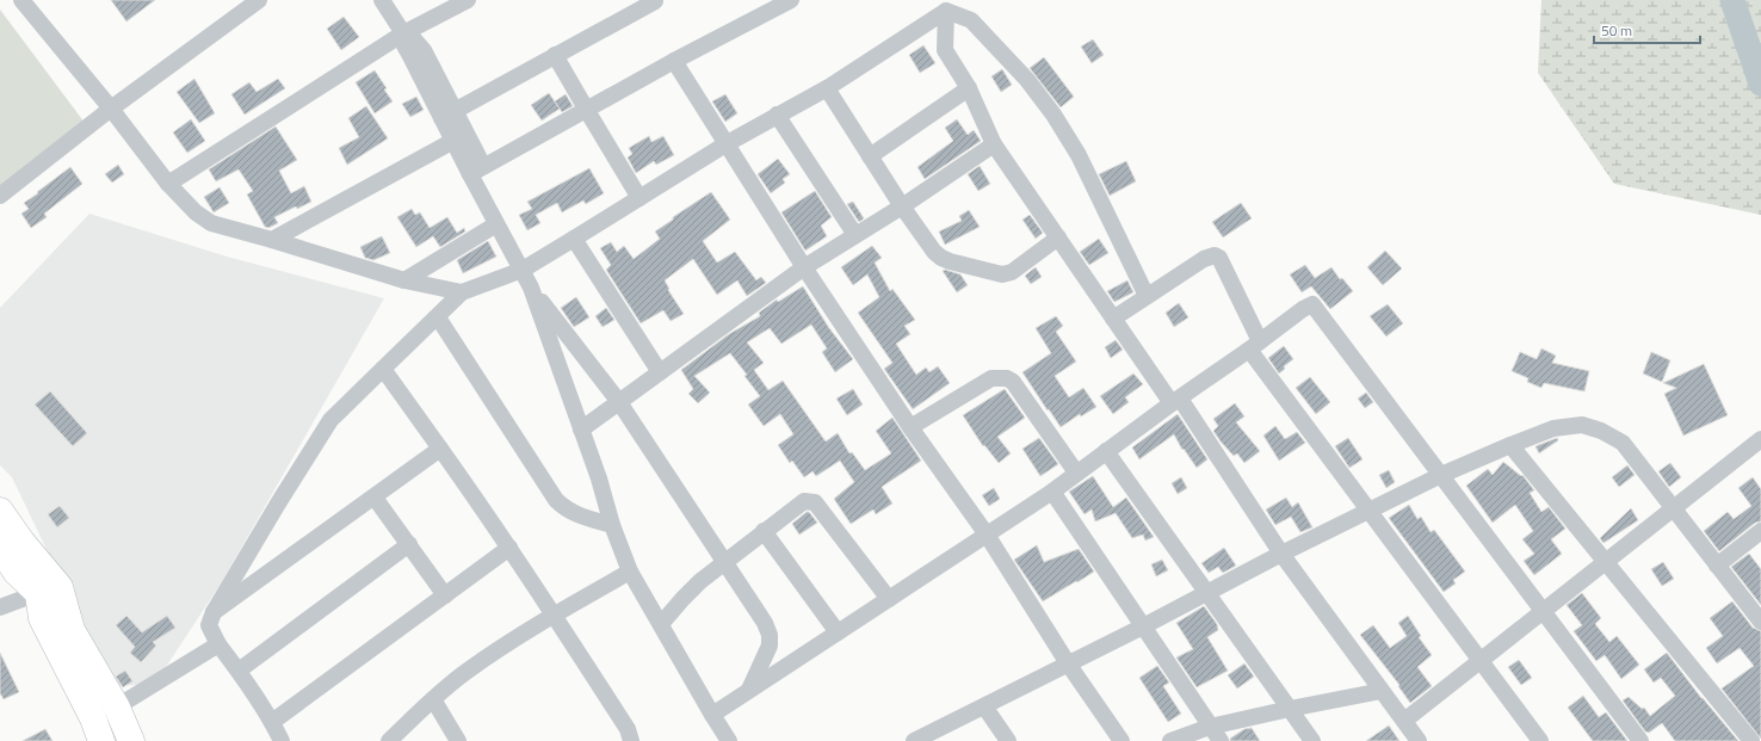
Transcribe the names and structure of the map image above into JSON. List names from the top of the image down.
{
  "scale_bar": "50 m"
}
